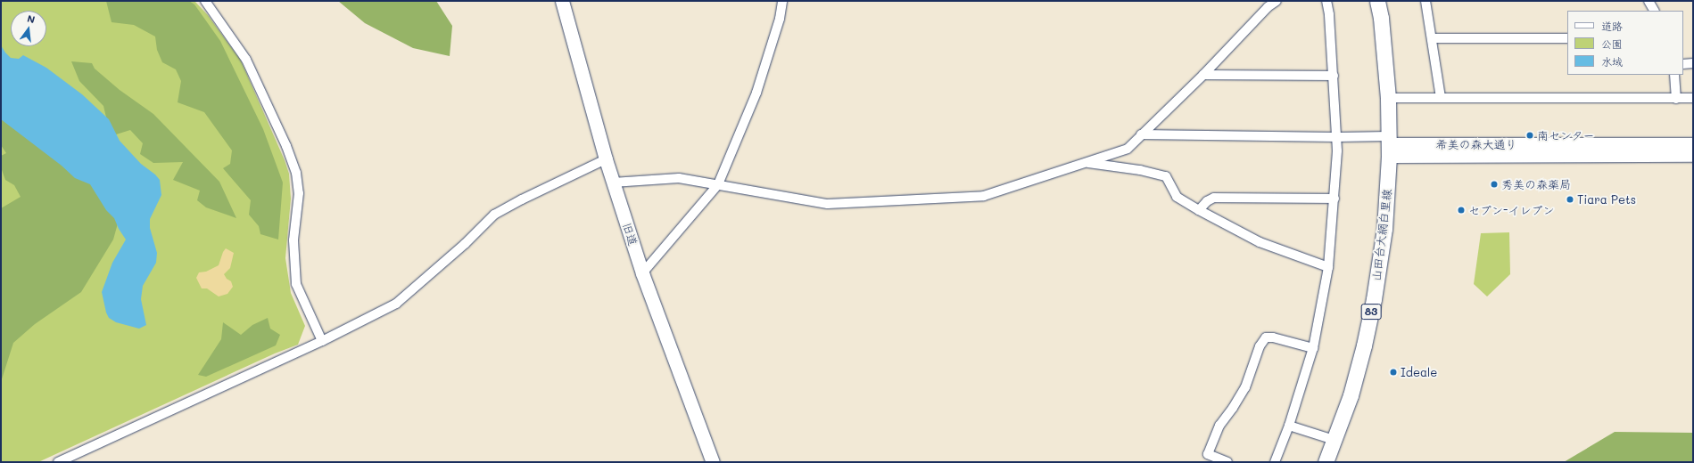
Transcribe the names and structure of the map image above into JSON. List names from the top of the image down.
{
  "streets": {
    "main road": ["山田台大網白里線", "83"],
    "street": ["希美の森大通り", "旧道"]
  },
  "crossings": [
    ["希美の森大通り", "山田台大網白里線"]
  ],
  "places": [
    "南センター",
    "秀美の森薬局",
    "Tiara Pets",
    "セブン-イレブン",
    "Ideale"
  ],
  "legend": ["道路", "公園", "水域"],
  "north": "top"
}
